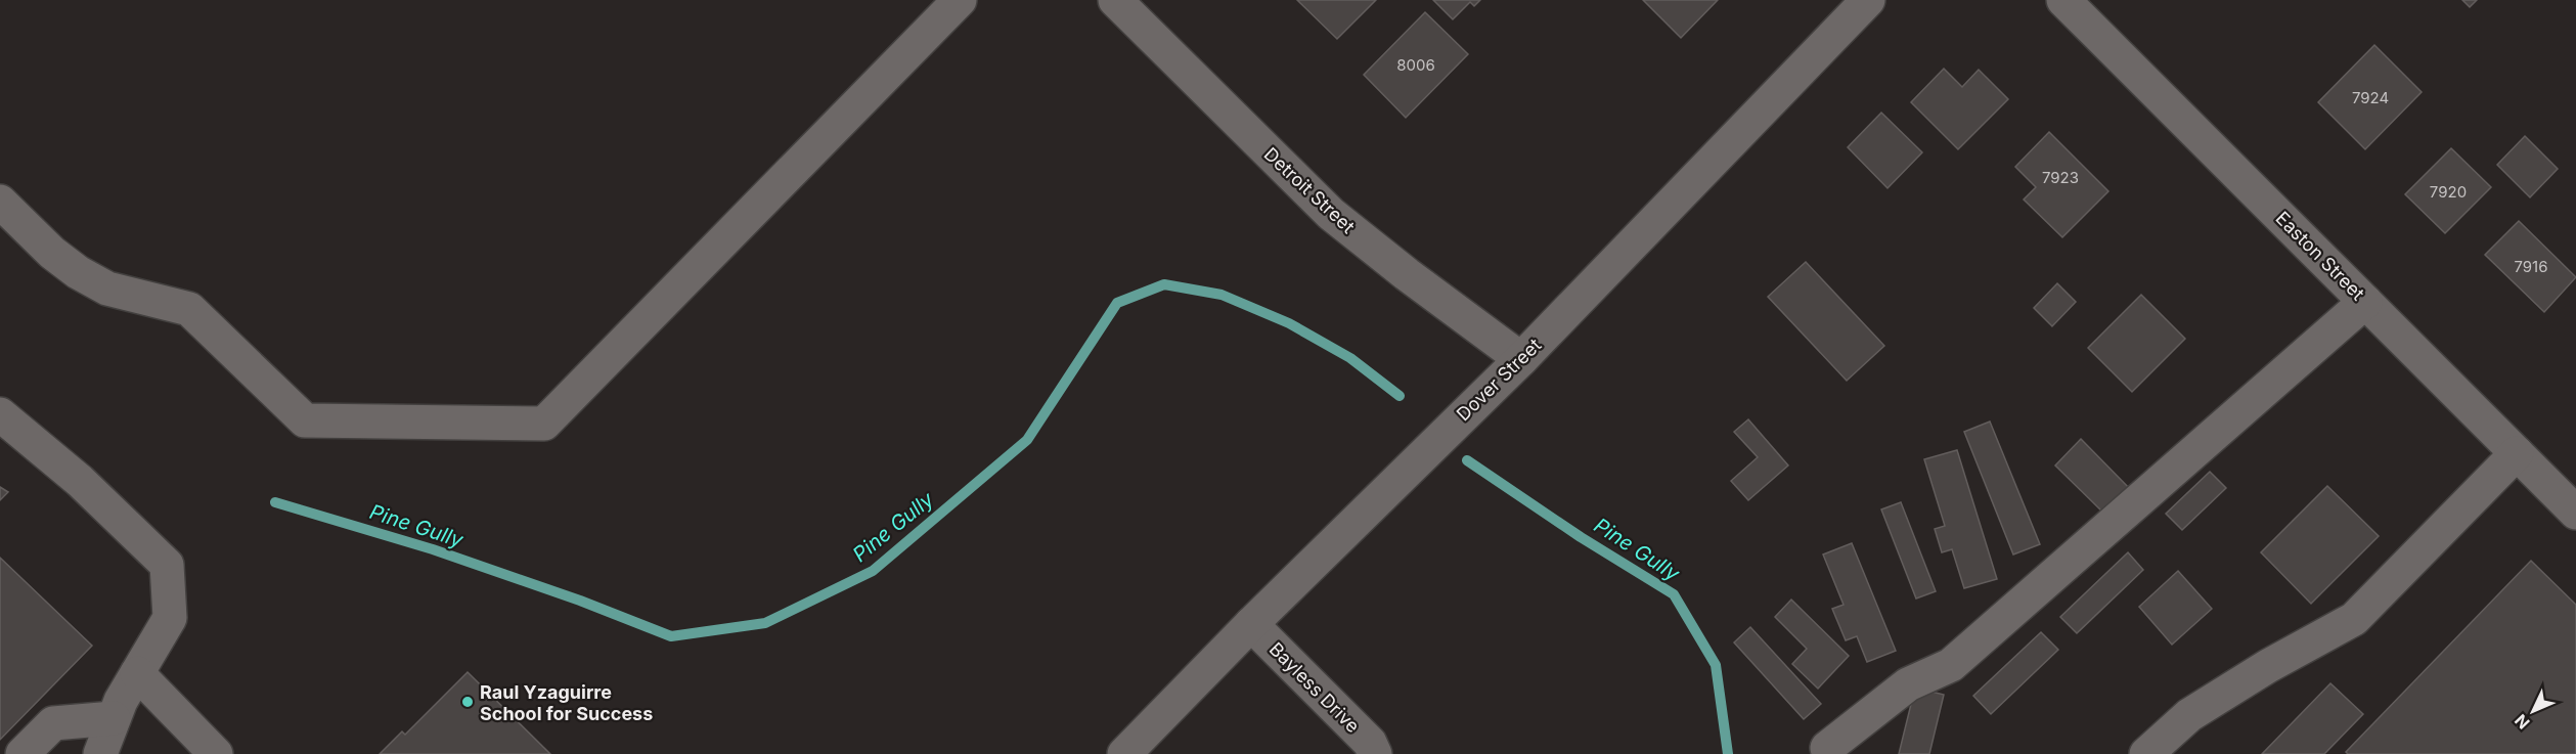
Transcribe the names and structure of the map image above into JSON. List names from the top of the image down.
{
  "streets": {
    "street": [
      "Detroit Street",
      "Easton Street",
      "Dover Street",
      "Bayless Drive"
    ]
  },
  "crossings": [
    ["Detroit Street", "Dover Street"],
    ["Dover Street", "Bayless Drive"]
  ],
  "water": ["Pine Gully"],
  "places": ["Raul Yzaguirre School for Success"],
  "house_numbers": [
    "8006",
    "7924",
    "7923",
    "7920",
    "7916"
  ],
  "north": "bottom left"
}
